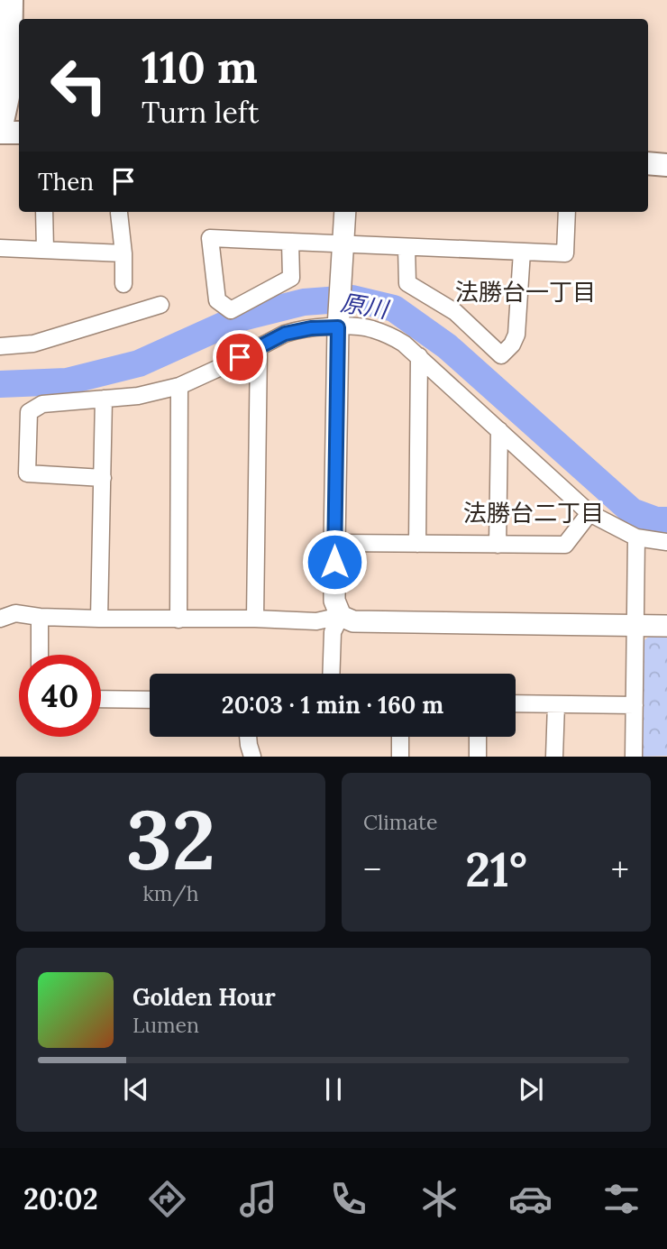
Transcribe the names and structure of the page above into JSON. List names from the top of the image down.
{
  "districts": ["法勝台一丁目", "法勝台二丁目"],
  "water": ["原川"],
  "page": {
    "turn": ["110 m", "Turn left"],
    "then": "Then",
    "limit": "40",
    "trip": "20:03 · 1 min · 160 m",
    "tile": [
      ["32", "km/h"],
      "Climate"
    ],
    "heat": ["−", "21°", "+"],
    "song": ["Golden Hour", "Lumen"],
    "tabs": "20:02"
  }
}
